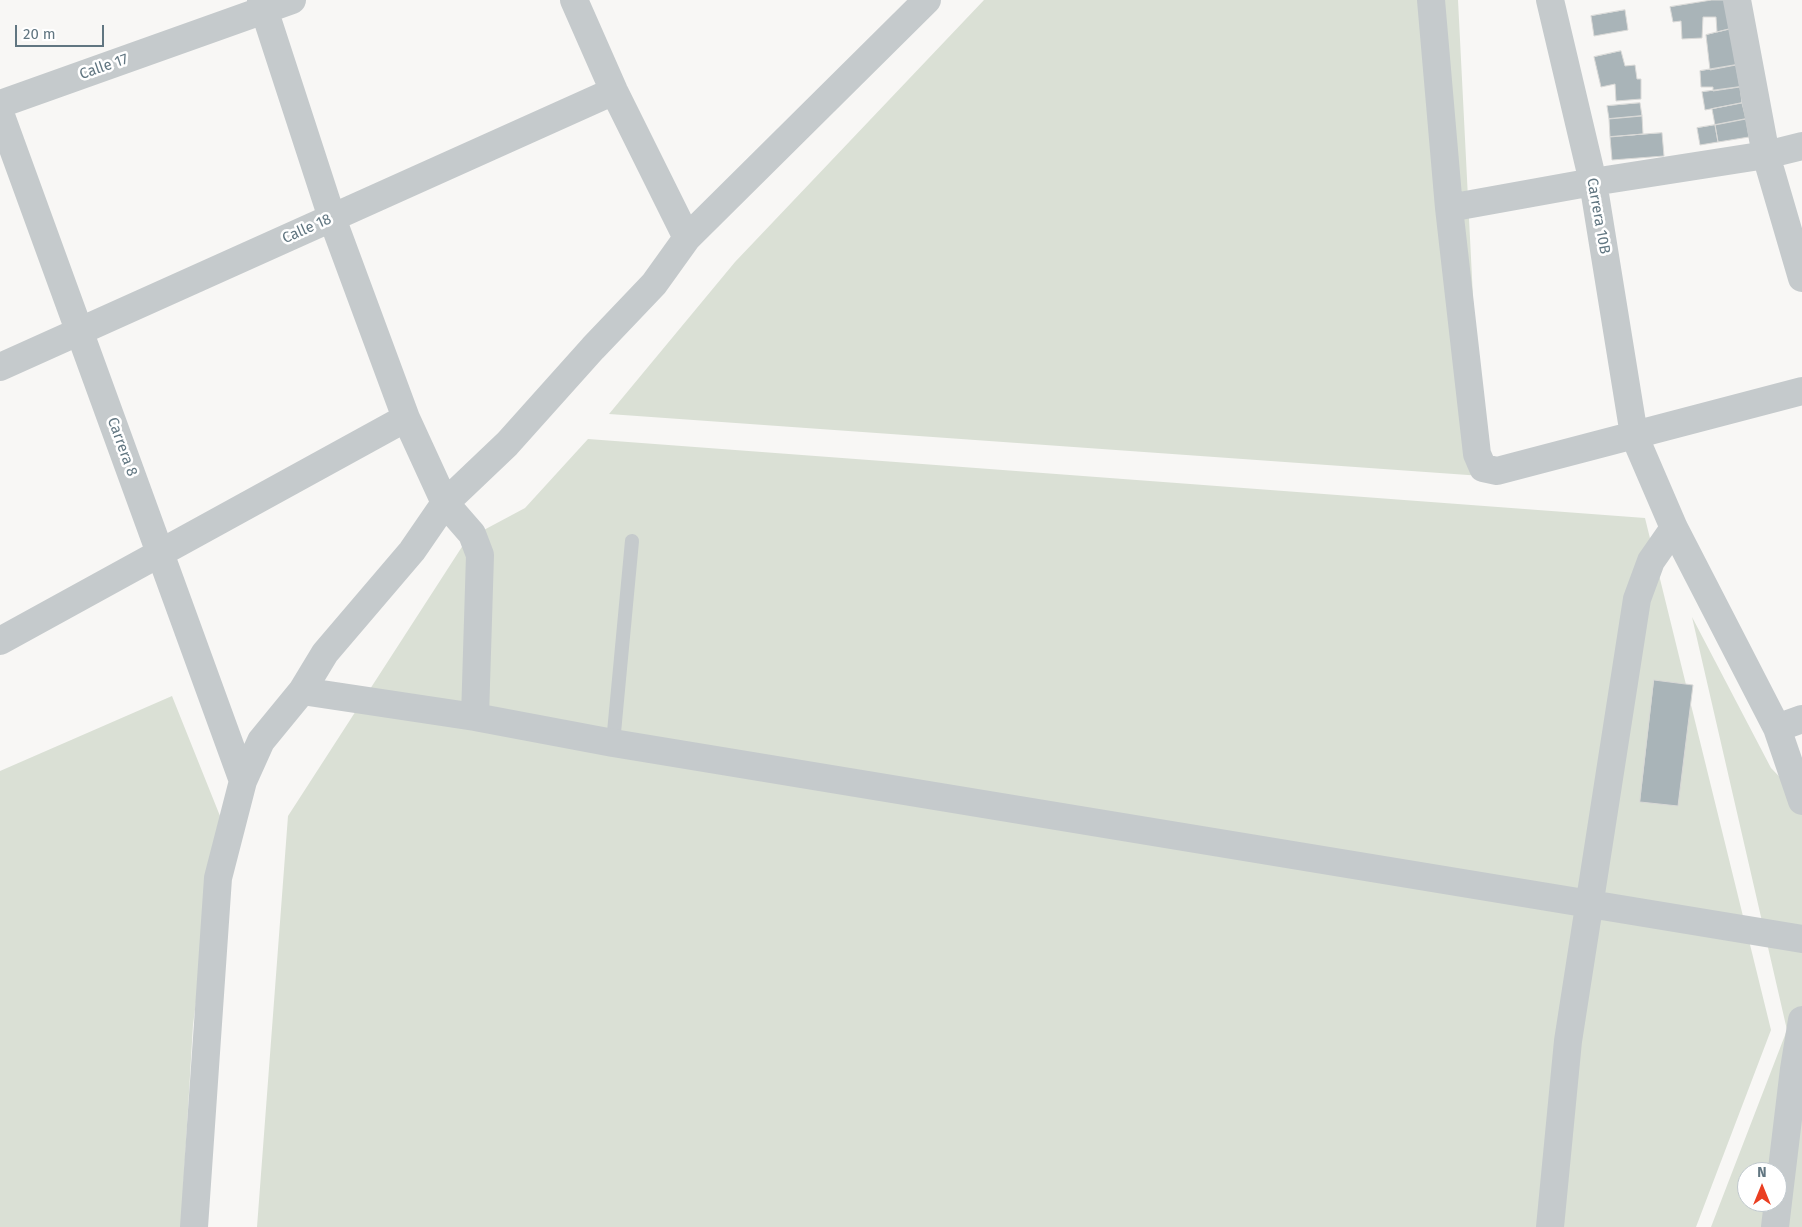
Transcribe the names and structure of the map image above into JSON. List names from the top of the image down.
{
  "streets": {
    "street": [
      "Calle 17",
      "Carrera 10B",
      "Calle 18",
      "Carrera 8"
    ]
  },
  "crossings": [
    ["Calle 18", "Carrera 8"]
  ],
  "scale_bar": "20 m",
  "north": "top"
}
